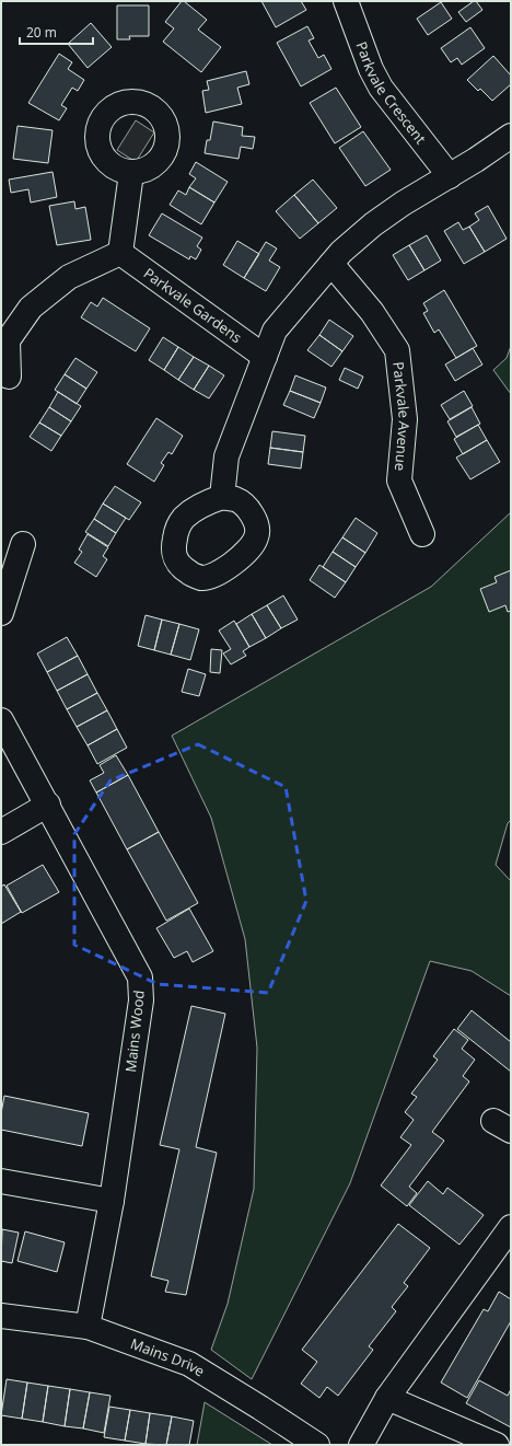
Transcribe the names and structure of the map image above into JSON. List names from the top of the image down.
{
  "streets": {
    "street": [
      "Parkvale Crescent",
      "Parkvale Gardens",
      "Parkvale Avenue",
      "Mains Wood",
      "Mains Drive"
    ]
  },
  "crossings": [
    ["Mains Wood", "Mains Drive"]
  ],
  "scale_bar": "20 m"
}
